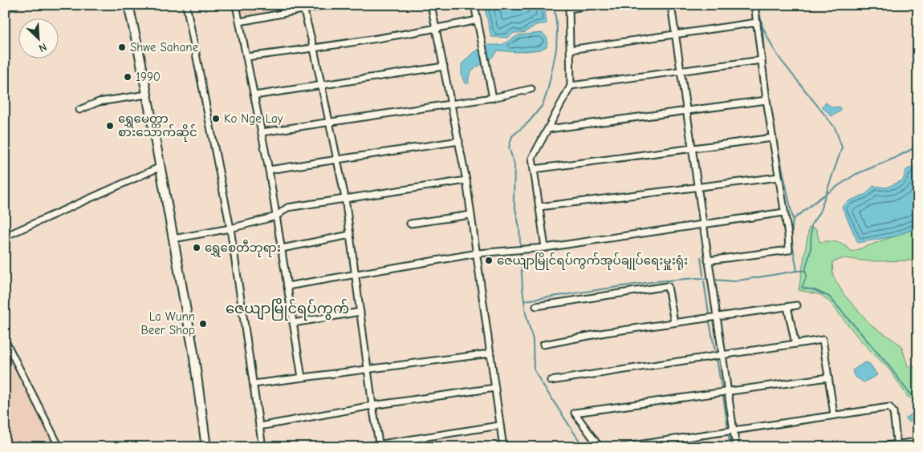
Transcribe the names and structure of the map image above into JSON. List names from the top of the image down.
{
  "districts": ["ဇေယျာမြိုင်ရပ်ကွက်"],
  "places": [
    "Shwe Sahane",
    "1990",
    "Ko Nge Lay",
    "ရွှေမေတ္တာ စားသောက်ဆိုင်",
    "ရွှေစေတီဘုရား",
    "ဇေယျာမြိုင်ရပ်ကွက်အုပ်ချုပ်ရေးမှူးရုံး",
    "La Wunn Beer Shop"
  ],
  "north": "bottom right"
}
